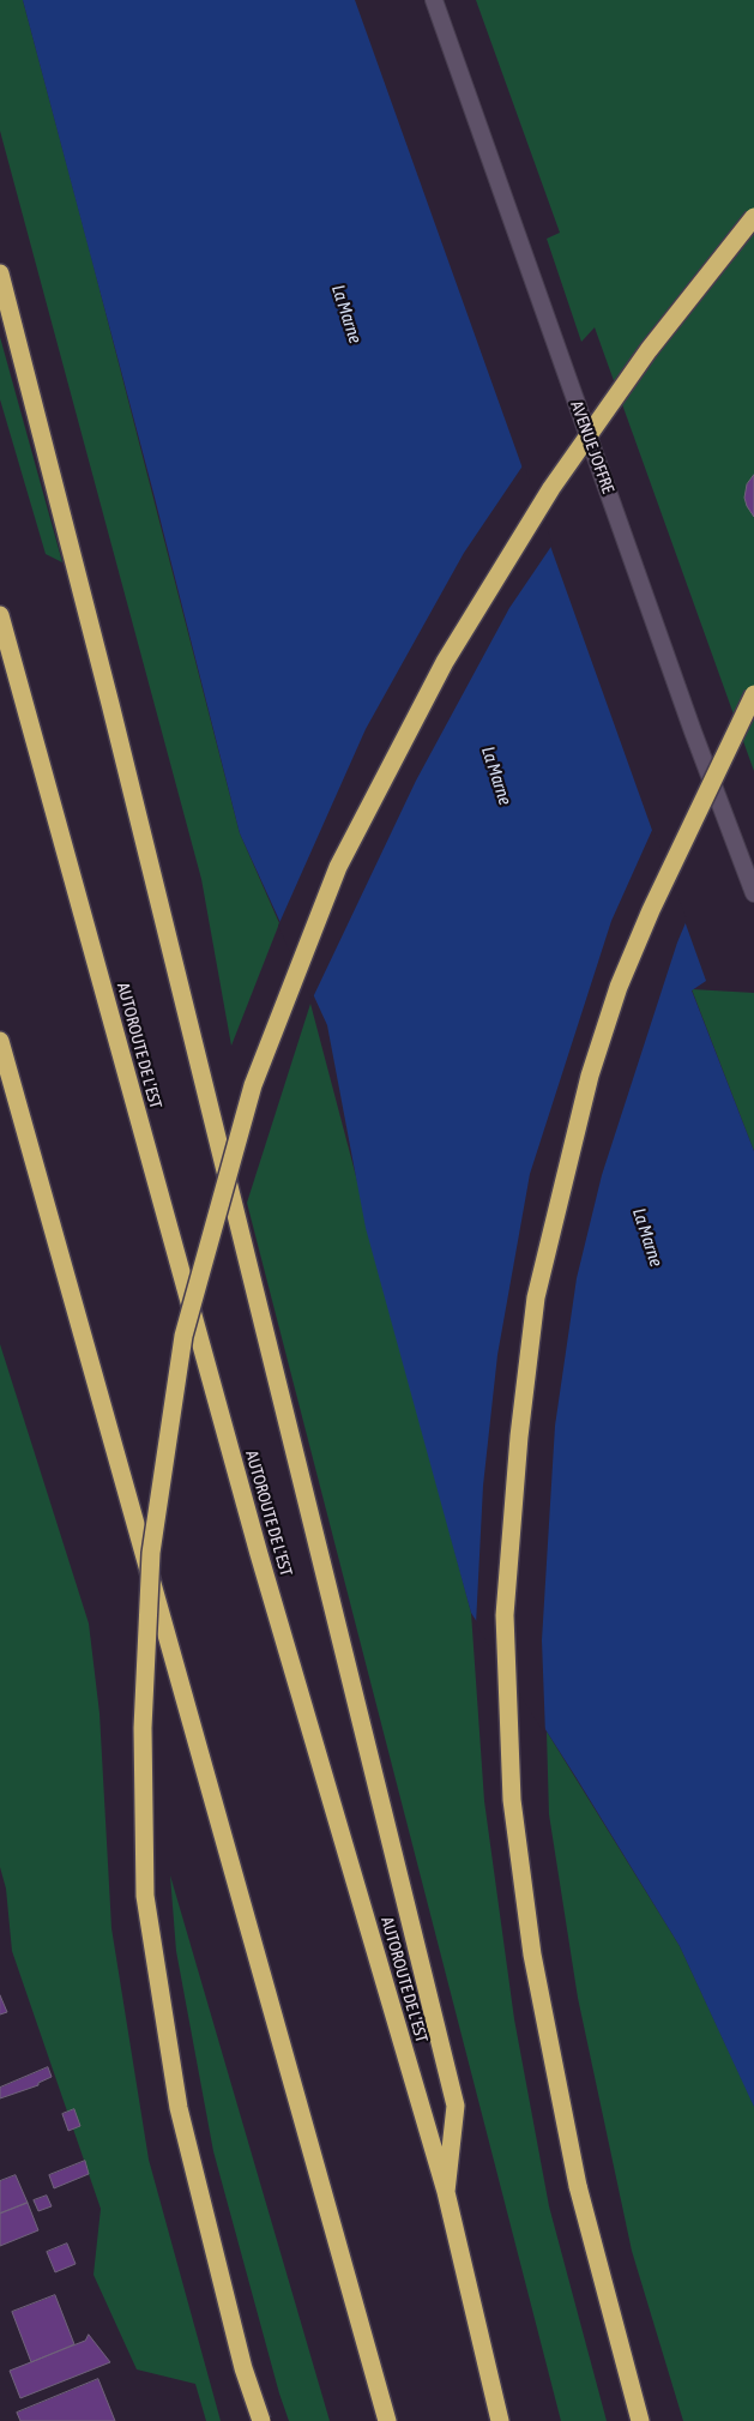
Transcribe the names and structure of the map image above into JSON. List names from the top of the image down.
{
  "streets": {
    "highway": ["AUTOROUTE DE L’EST"],
    "street": ["AVENUE JOFFRE"]
  },
  "water": ["La Marne"]
}
